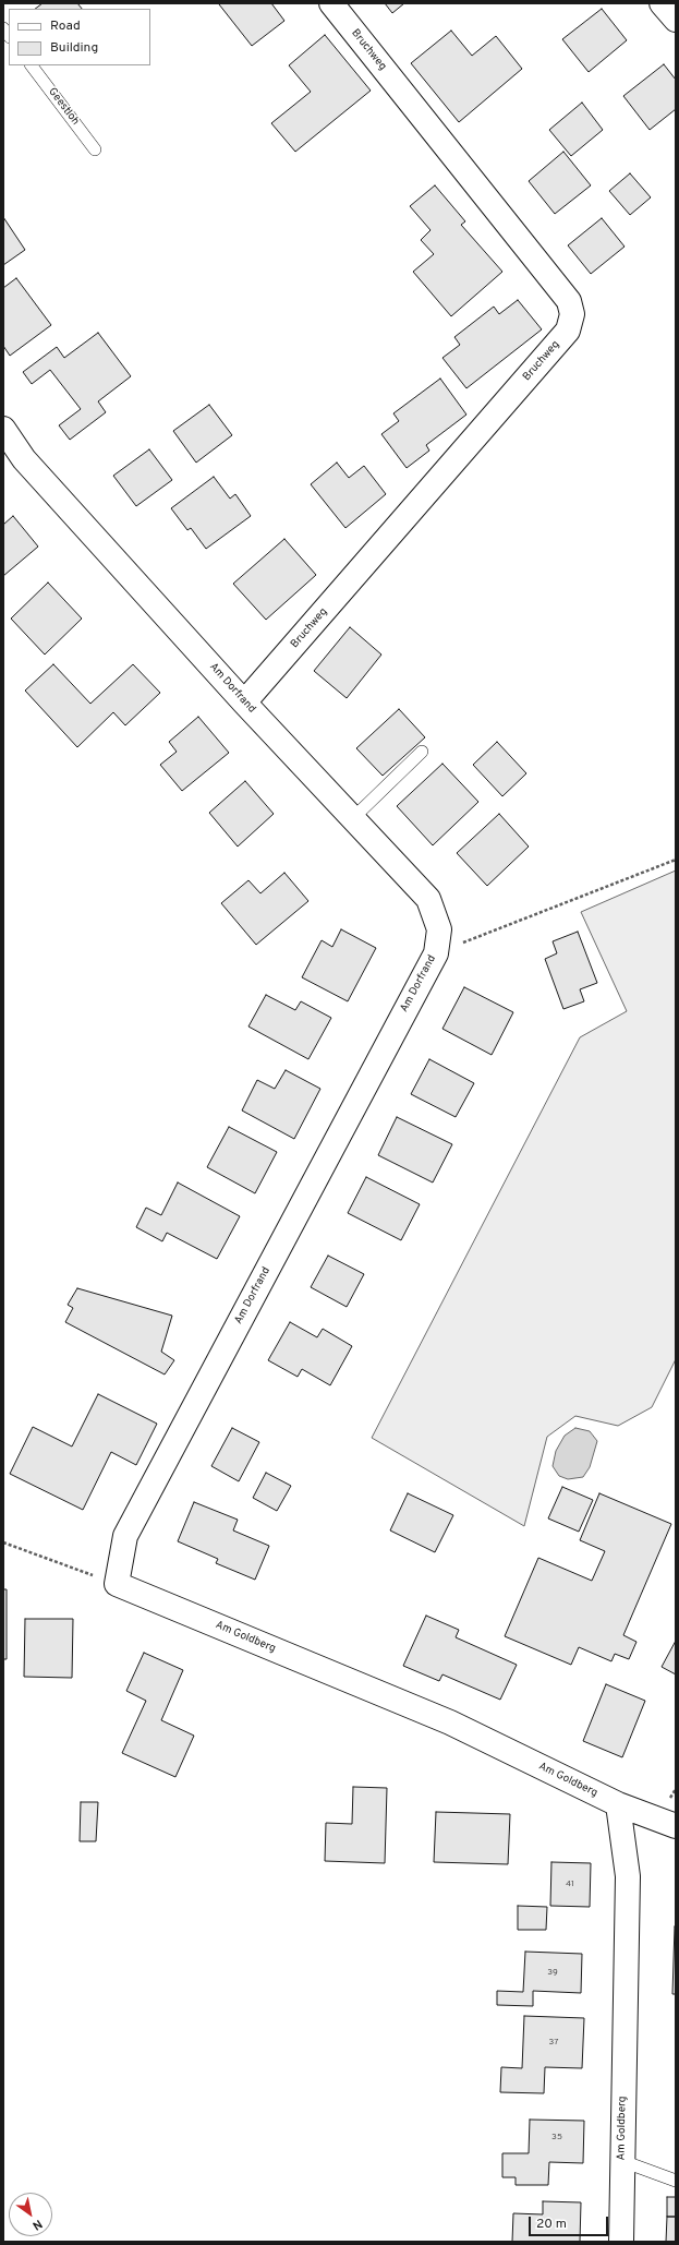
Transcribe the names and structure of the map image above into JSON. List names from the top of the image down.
{
  "streets": {
    "street": ["Bruchweg", "Am Dorfrand", "Am Goldberg"],
    "lane": ["Geestloh"]
  },
  "crossings": [
    ["Bruchweg", "Am Dorfrand"],
    ["Am Dorfrand", "Am Goldberg"]
  ],
  "house_numbers": [
    "41",
    "39",
    "37",
    "35"
  ],
  "legend": ["Road", "Building"],
  "scale_bar": "20 m",
  "north": "bottom right"
}
